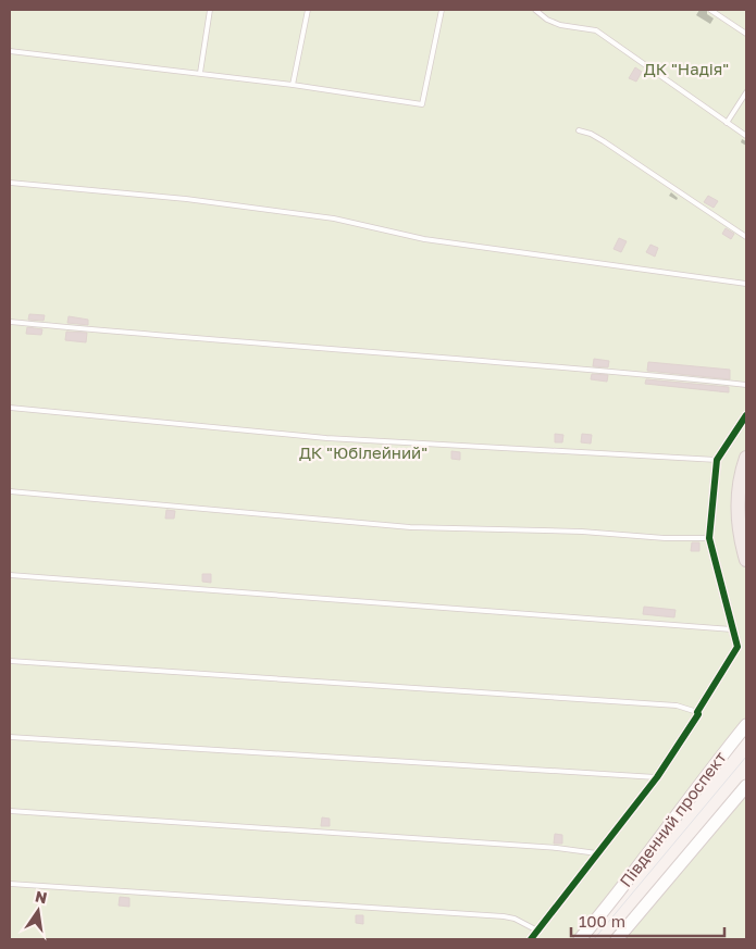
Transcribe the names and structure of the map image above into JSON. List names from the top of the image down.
{
  "streets": {
    "main road": ["Південний проспект"]
  },
  "parks": ["ДК \"Надія\"", "ДК \"Юбілейний\""],
  "scale_bar": "100 m",
  "north": "top"
}
